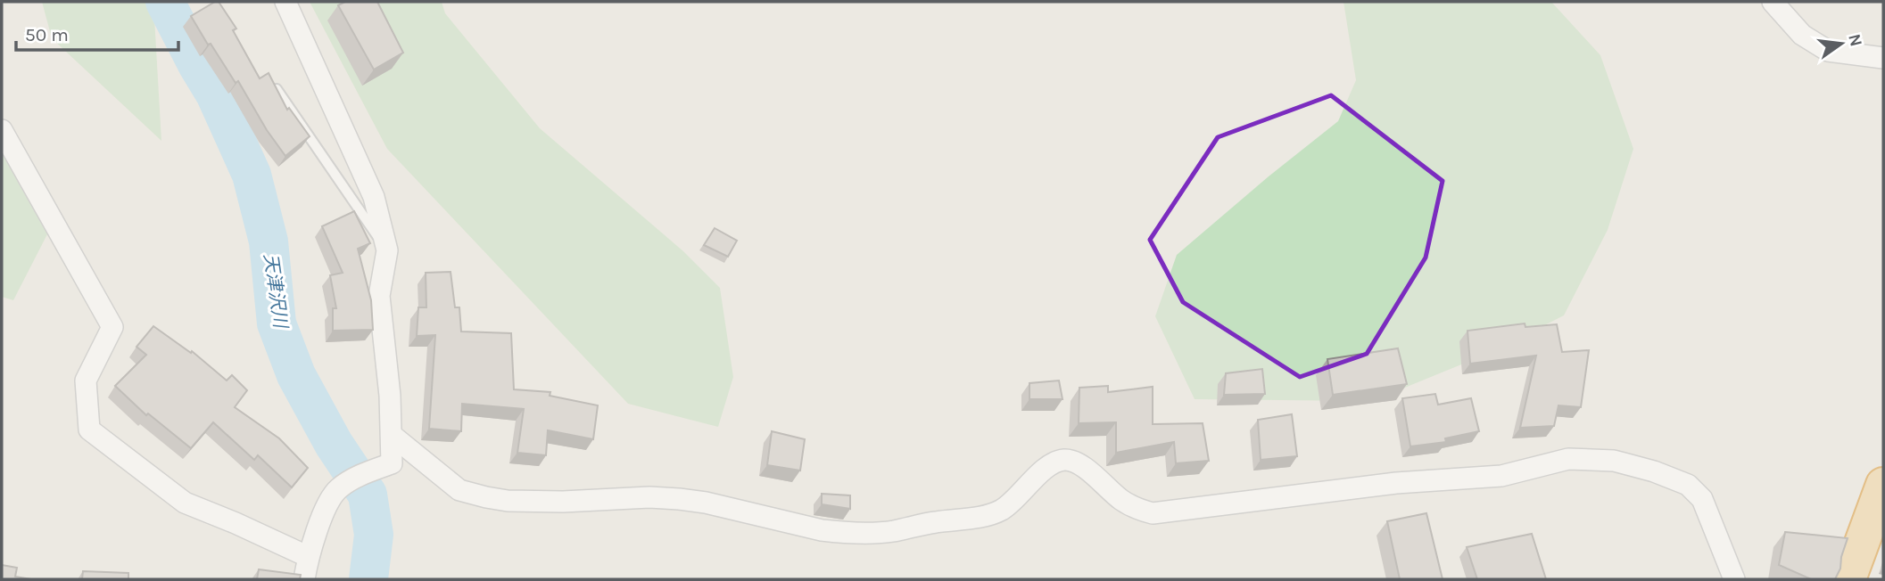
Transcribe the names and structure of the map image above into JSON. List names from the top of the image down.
{
  "water": ["天津沢川"],
  "scale_bar": "50 m",
  "north": "right"
}
